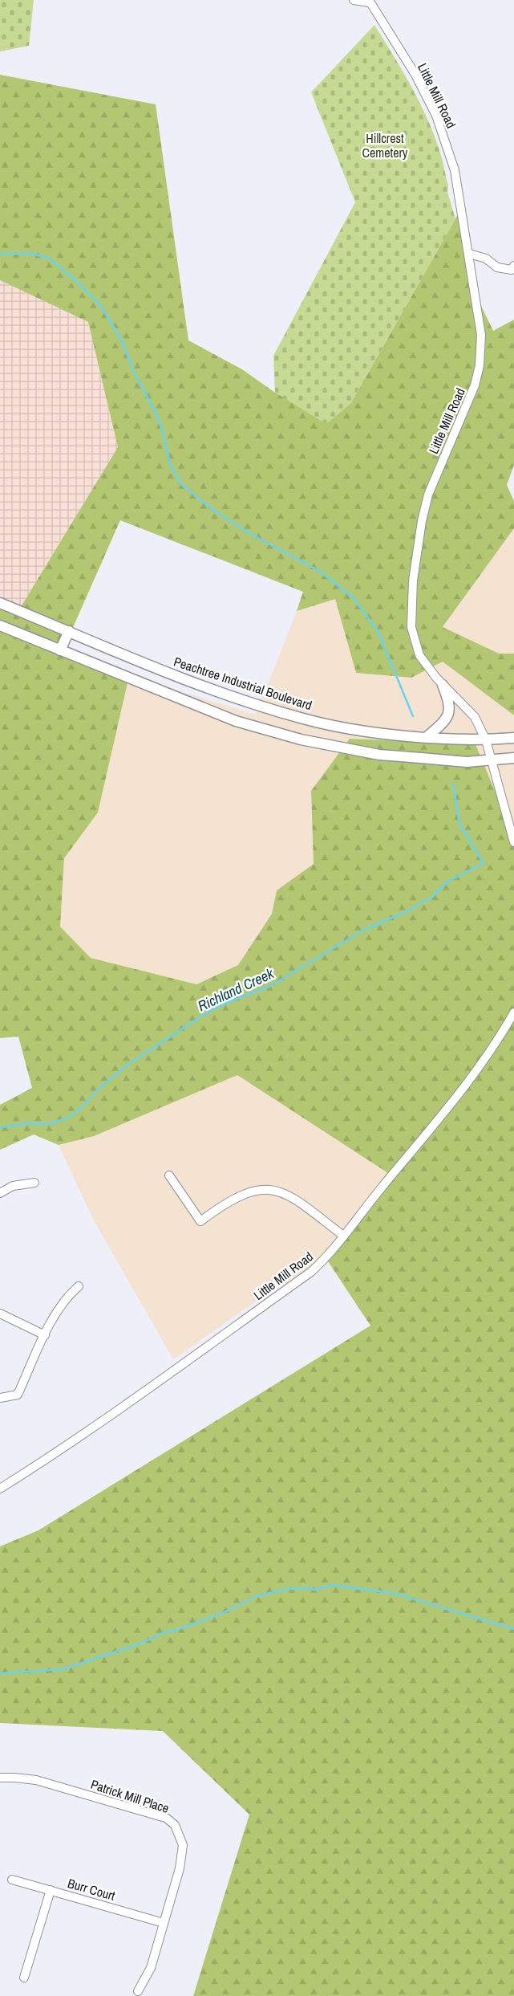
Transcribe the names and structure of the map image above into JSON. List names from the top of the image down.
{
  "streets": {
    "main road": ["Peachtree Industrial Boulevard"],
    "street": ["Little Mill Road", "Patrick Mill Place", "Burr Court"]
  },
  "crossings": [
    ["Little Mill Road", "Peachtree Industrial Boulevard"],
    ["Patrick Mill Place", "Burr Court"]
  ],
  "water": ["Richland Creek"],
  "parks": ["Hillcrest Cemetery"]
}
